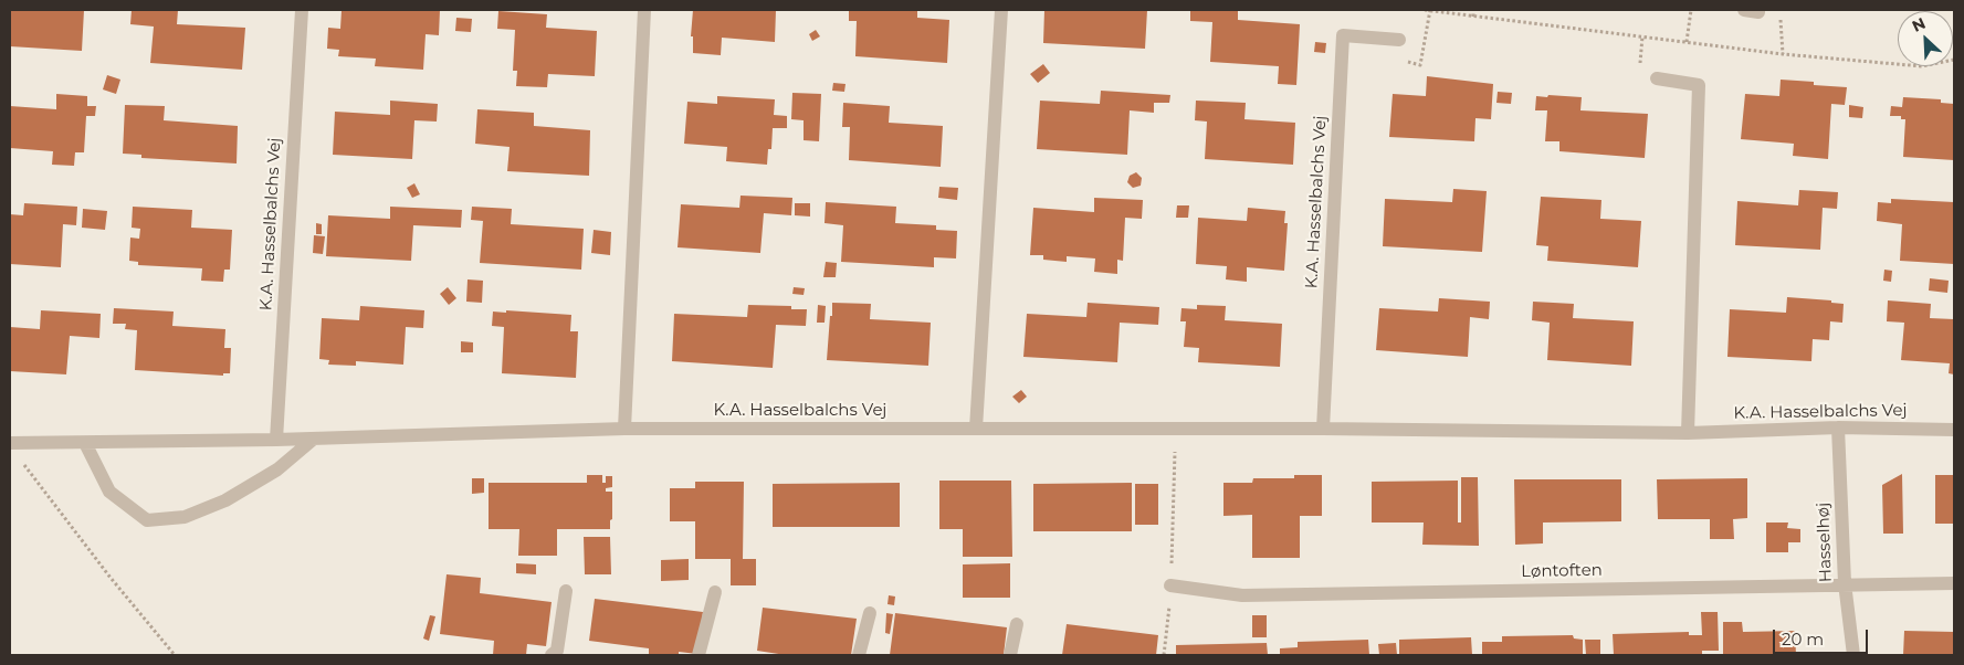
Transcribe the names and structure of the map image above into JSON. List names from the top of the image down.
{
  "streets": {
    "street": ["K.A. Hasselbalchs Vej", "Hasselhøj", "Løntoften"]
  },
  "crossings": [
    ["K.A. Hasselbalchs Vej", "Hasselhøj"],
    ["Hasselhøj", "Løntoften"]
  ],
  "scale_bar": "20 m",
  "north": "top left"
}
